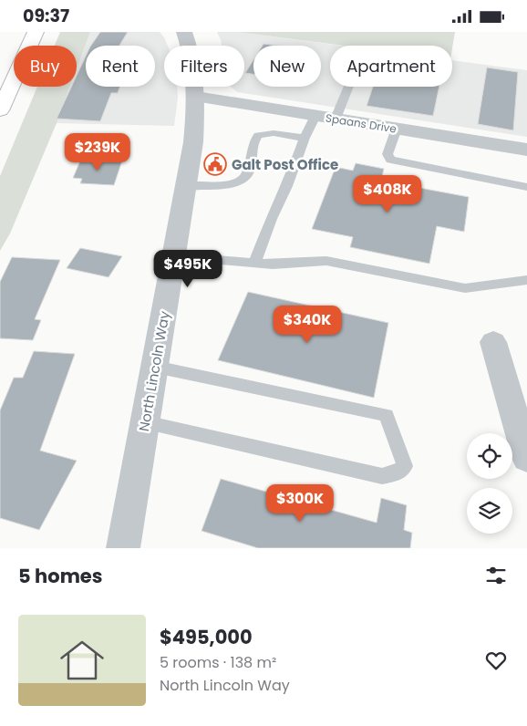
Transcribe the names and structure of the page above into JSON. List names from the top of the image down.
{
  "streets": {
    "street": ["Spaans Drive", "North Lincoln Way"]
  },
  "crossings": [
    ["Spaans Drive", "North Lincoln Way"]
  ],
  "places": {
    "public building": ["Galt Post Office"]
  },
  "page": {
    "status": "09:37",
    "chip": [
      "Buy",
      "Rent",
      "Filters",
      "New",
      "Apartment"
    ],
    "price": [
      "$239K",
      "$408K",
      "$495K",
      "$340K",
      "$300K"
    ],
    "heading": "5 homes",
    "list": [
      {
        "name": "$495,000",
        "note": "5 rooms · 138 m² · North Lincoln Way"
      }
    ]
  }
}
